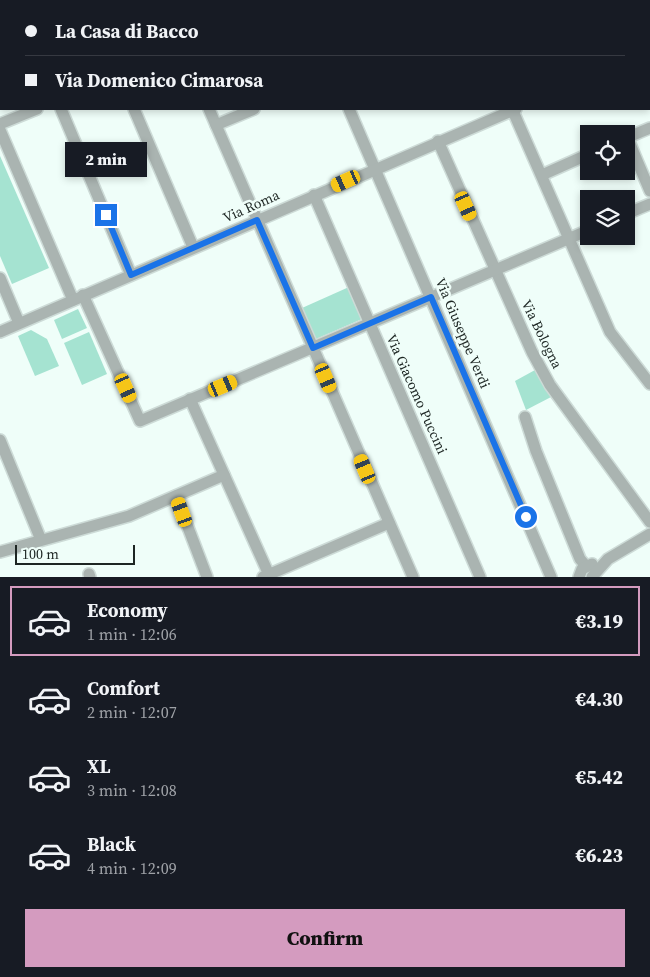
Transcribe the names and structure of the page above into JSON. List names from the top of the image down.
{
  "streets": {
    "street": [
      "Via Roma",
      "Via Giuseppe Verdi",
      "Via Bologna",
      "Via Giacomo Puccini"
    ]
  },
  "crossings": [
    ["Via Roma", "Via Giuseppe Verdi"],
    ["Via Roma", "Via Bologna"],
    ["Via Roma", "Via Giacomo Puccini"]
  ],
  "scale_bar": "100 m",
  "page": {
    "banner": ["La Casa di Bacco", "Via Domenico Cimarosa"],
    "bubble": "2 min",
    "scale": "100 m",
    "list": [
      {
        "name": "Economy",
        "note": "1 min · 12:06",
        "value": "€3.19"
      },
      {
        "name": "Comfort",
        "note": "2 min · 12:07",
        "value": "€4.30"
      },
      {
        "name": "XL",
        "note": "3 min · 12:08",
        "value": "€5.42"
      },
      {
        "name": "Black",
        "note": "4 min · 12:09",
        "value": "€6.23"
      }
    ],
    "buttons": "Confirm"
  }
}
